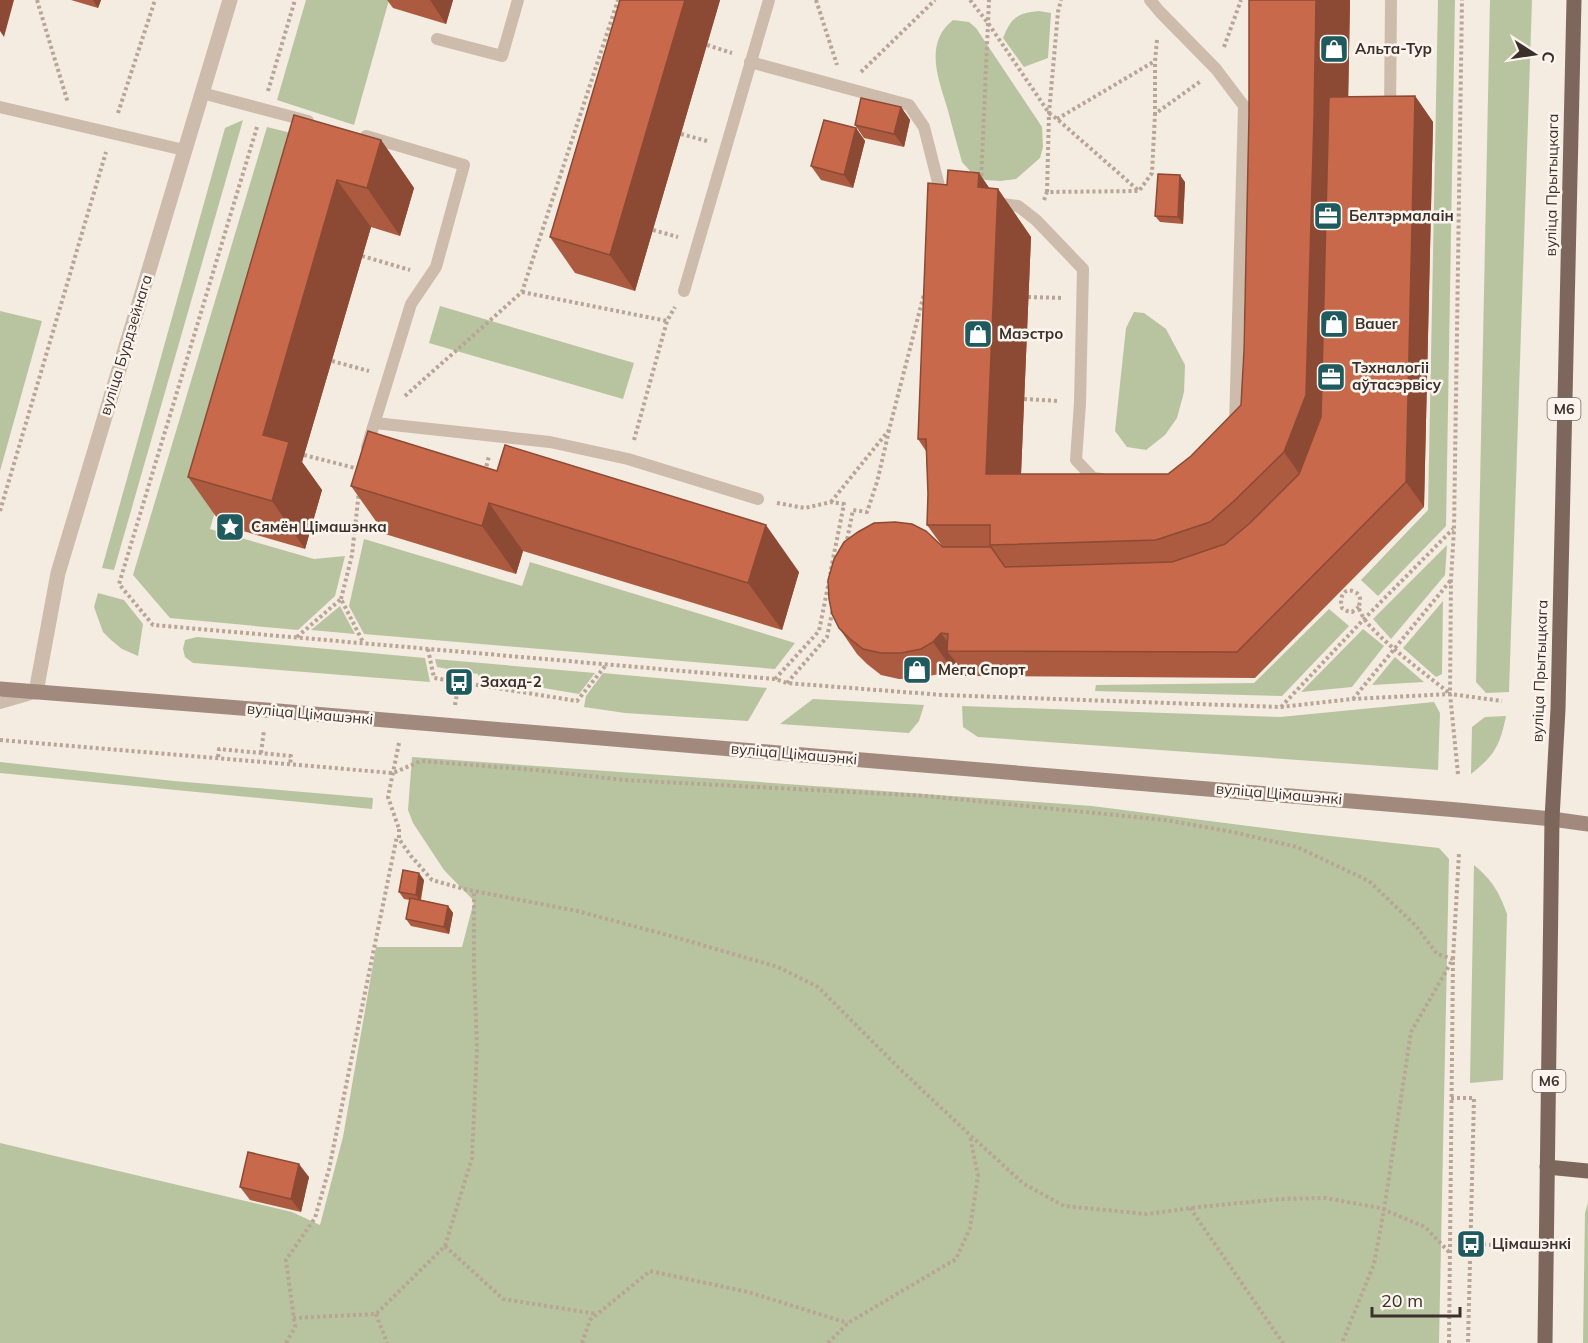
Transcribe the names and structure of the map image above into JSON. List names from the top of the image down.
{
  "streets": {
    "main road": ["вуліца Прытыцкага", "М6", "вуліца Цімашэнкі"],
    "street": ["вуліца Бурдзейнага"]
  },
  "crossings": [
    ["вуліца Прытыцкага", "вуліца Цімашэнкі"],
    ["вуліца Бурдзейнага", "вуліца Цімашэнкі"]
  ],
  "places": {
    "shop": [
      "Альта-Тур",
      "Bauer",
      "Маэстро",
      "Мега Спорт"
    ],
    "office": ["Белтэрмалаін", "Тэхналогіі аўтасэрвісу"],
    "place": ["Сямён Цімашэнка"],
    "bus stop": ["Захад-2", "Цімашэнкі"]
  },
  "scale_bar": "20 m",
  "north": "right"
}
